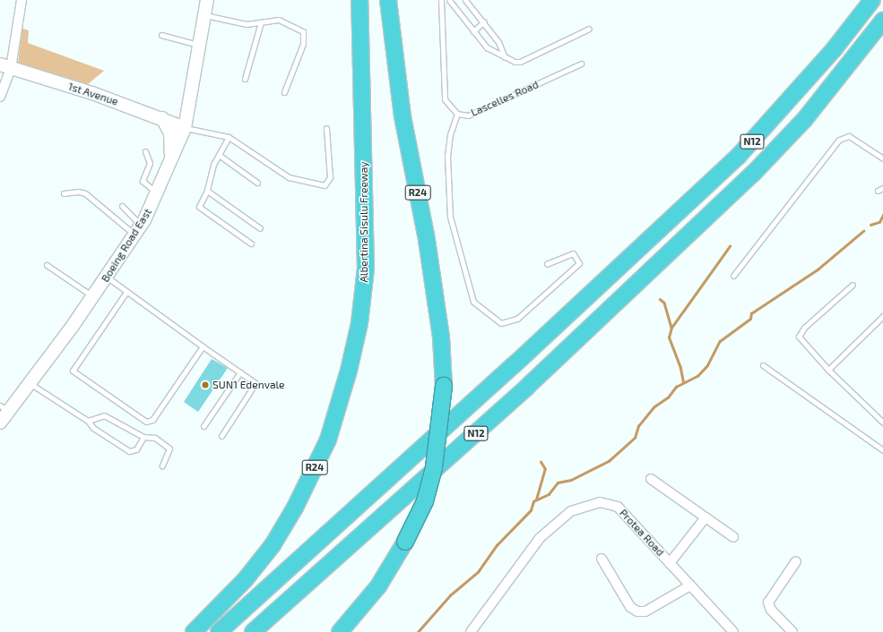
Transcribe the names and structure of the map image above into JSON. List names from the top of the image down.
{
  "streets": {
    "highway": ["N12", "R24", "Albertina Sisulu Freeway"],
    "main road": ["1st Avenue", "Boeing Road East"],
    "street": ["Protea Road"],
    "lane": ["Lascelles Road"]
  },
  "crossings": [
    ["1st Avenue", "Boeing Road East"]
  ],
  "places": ["SUN1 Edenvale"]
}
